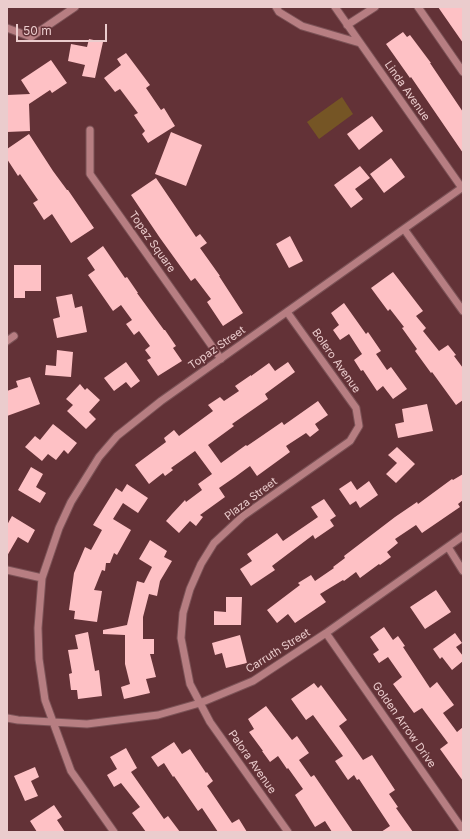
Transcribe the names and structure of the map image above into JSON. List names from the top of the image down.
{
  "streets": {
    "street": [
      "Linda Avenue",
      "Topaz Square",
      "Topaz Street",
      "Bolero Avenue",
      "Plaza Street",
      "Carruth Street",
      "Golden Arrow Drive",
      "Palora Avenue"
    ]
  },
  "crossings": [
    ["Linda Avenue", "Topaz Street"],
    ["Topaz Square", "Topaz Street"],
    ["Topaz Street", "Bolero Avenue"],
    ["Topaz Street", "Carruth Street"],
    ["Bolero Avenue", "Plaza Street"],
    ["Plaza Street", "Carruth Street"],
    ["Plaza Street", "Palora Avenue"],
    ["Carruth Street", "Golden Arrow Drive"],
    ["Carruth Street", "Palora Avenue"]
  ],
  "scale_bar": "50 m"
}
